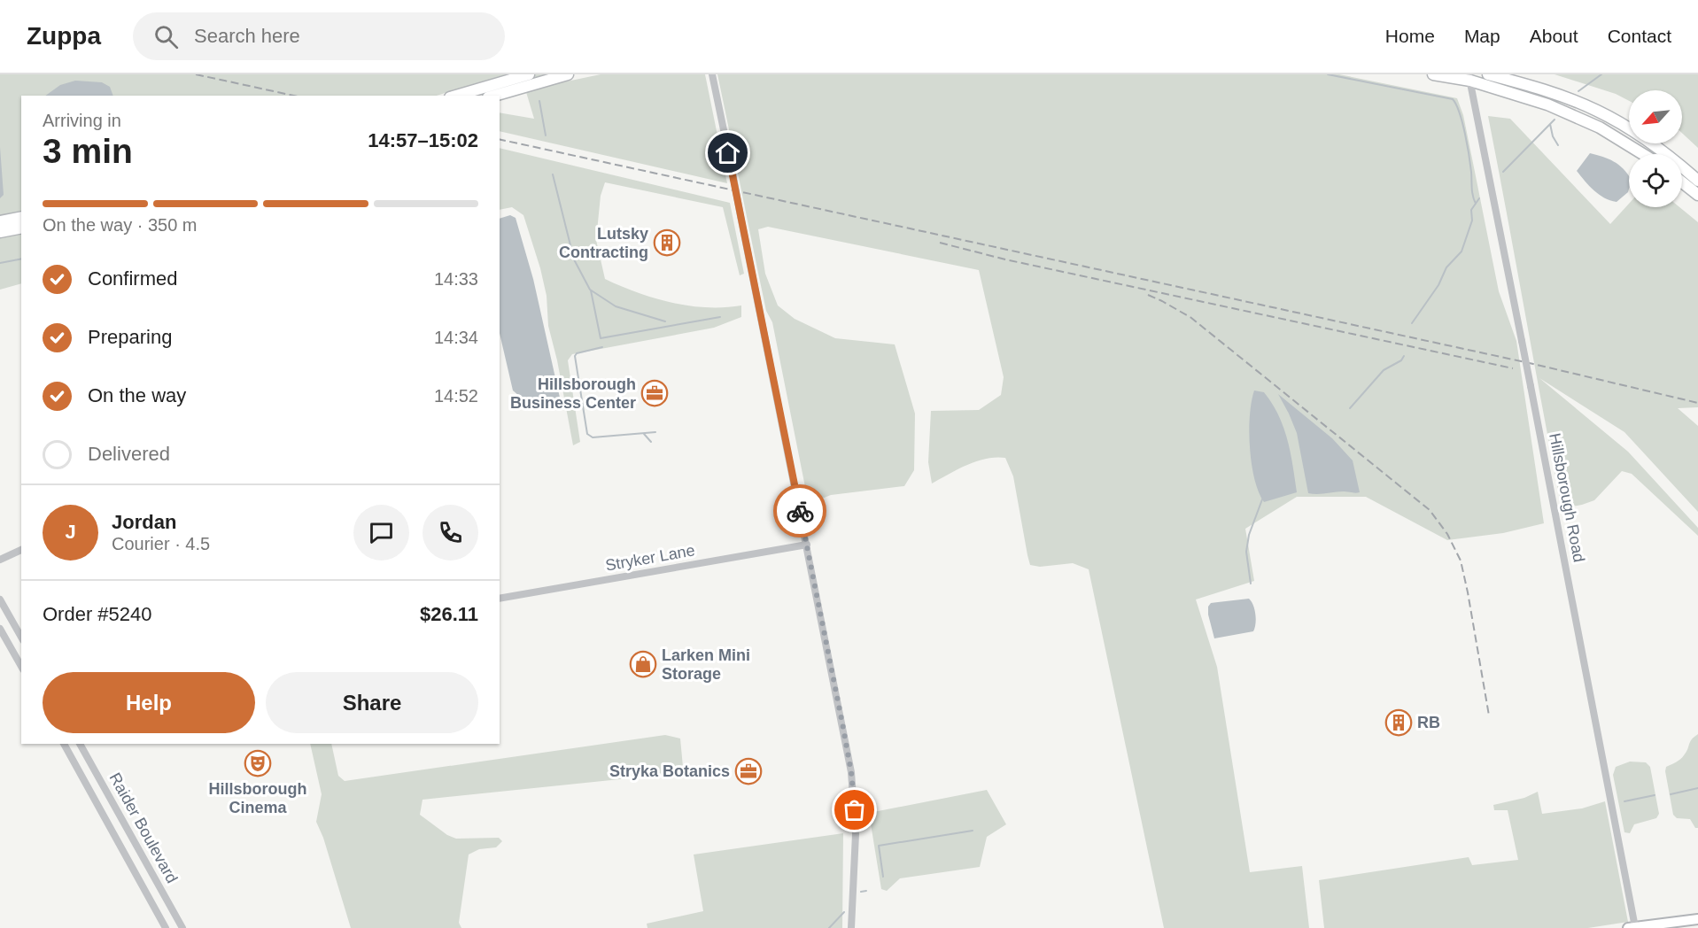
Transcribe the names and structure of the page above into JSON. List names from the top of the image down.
{
  "streets": {
    "street": ["Hillsborough Road", "Stryker Lane", "Raider Boulevard"]
  },
  "places": {
    "building": ["Lutsky Contracting", "RB"],
    "office": ["Hillsborough Business Center", "Stryka Botanics"],
    "shop": ["Larken Mini Storage"],
    "theatre": ["Hillsborough Cinema"]
  },
  "north": "bottom left",
  "page": {
    "header": "Zuppa",
    "search": "Search here",
    "nav": [
      "Home",
      "Map",
      "About",
      "Contact"
    ],
    "heading": ["3 min", "Arriving in", "14:57–15:02"],
    "panel": [
      "Jordan",
      "Courier · 4.5",
      "Order #5240",
      "$26.11"
    ],
    "bar": "On the way · 350 m",
    "list": [
      ["Confirmed", "14:33"],
      ["Preparing", "14:34"],
      ["On the way", "14:52"],
      "Delivered"
    ],
    "round": "J",
    "buttons": ["Help", "Share"]
  }
}
